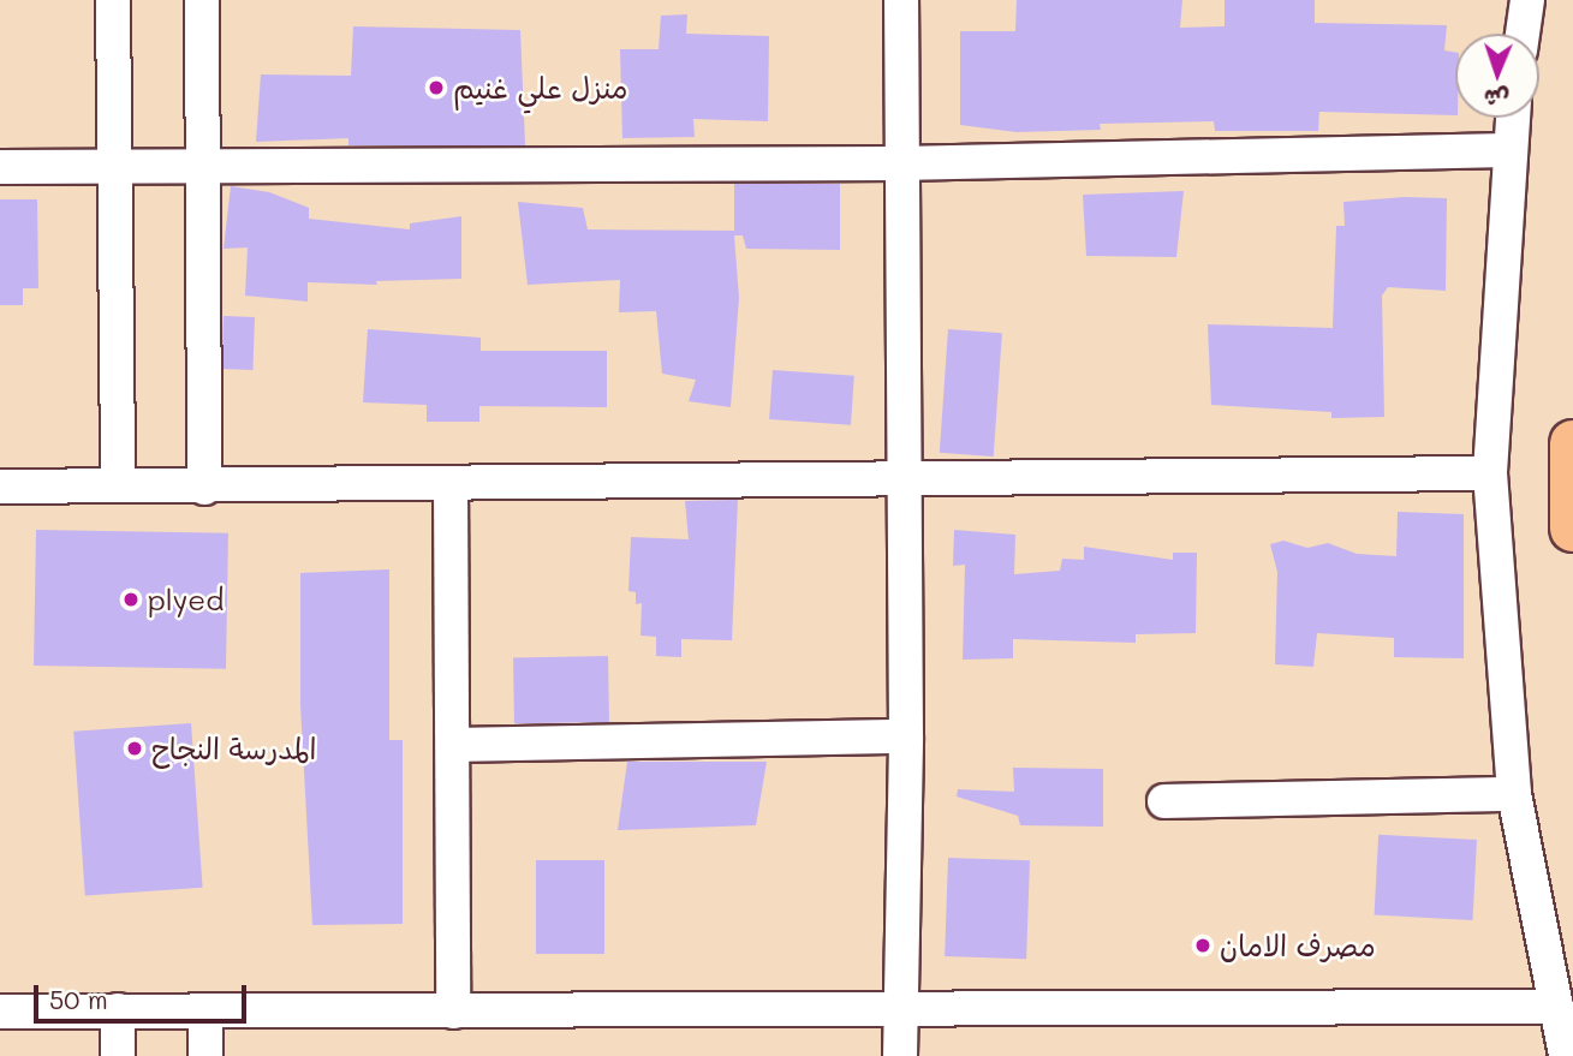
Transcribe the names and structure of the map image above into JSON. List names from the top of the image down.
{
  "places": [
    "منزل علي غنيم",
    "plyed",
    "المدرسة النجاح",
    "مصرف الامان"
  ],
  "scale_bar": "50 m",
  "north": "bottom"
}
